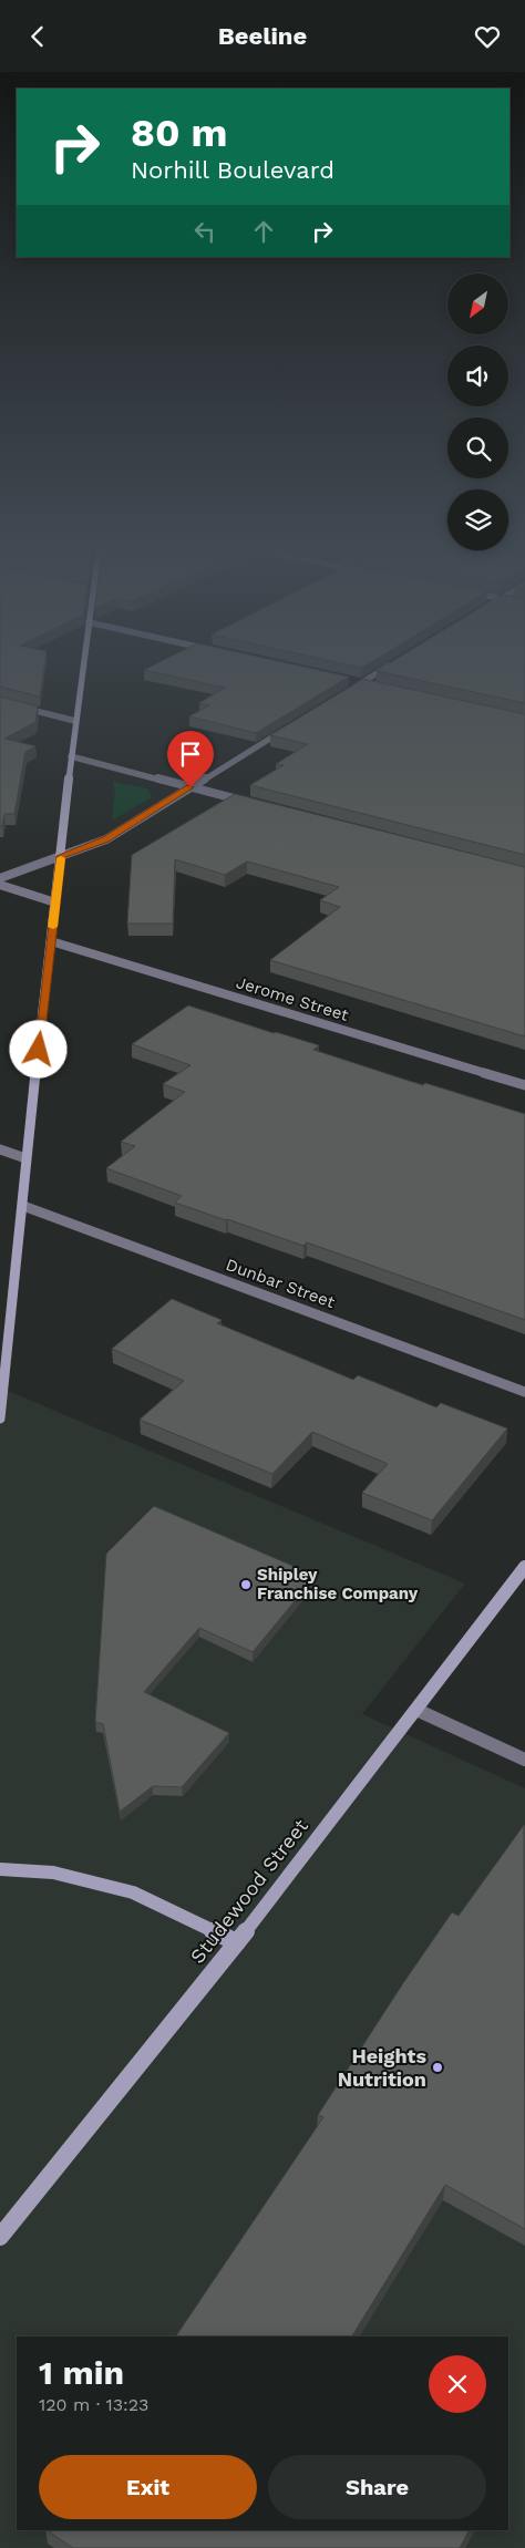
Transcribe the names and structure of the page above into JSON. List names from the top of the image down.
{
  "streets": {
    "main road": ["Studewood Street"],
    "street": ["Jerome Street", "Dunbar Street"]
  },
  "places": ["Shipley Franchise Company", "Heights Nutrition"],
  "north": "bottom left",
  "page": {
    "header": "Beeline",
    "turn": ["80 m", "Norhill Boulevard"],
    "heading": ["1 min", "120 m · 13:23"],
    "buttons": ["Exit", "Share"]
  }
}
